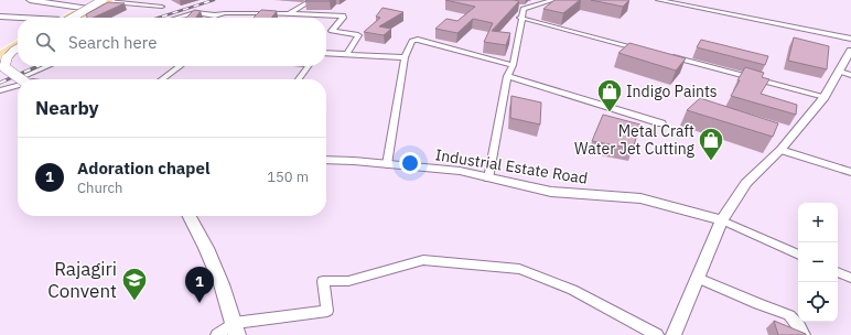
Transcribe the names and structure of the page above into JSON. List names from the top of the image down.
{
  "streets": {
    "street": ["Industrial Estate Road"]
  },
  "places": {
    "shop": ["Indigo Paints", "Metal Craft Water Jet Cutting"],
    "school or university": ["Rajagiri Convent"]
  },
  "page": {
    "search": "Search here",
    "heading": "Nearby",
    "list": [
      {
        "mark": "1",
        "name": "Adoration chapel",
        "note": "Church",
        "value": "150 m"
      }
    ],
    "map_buttons": ["+", "−"],
    "pins": "1"
  }
}
